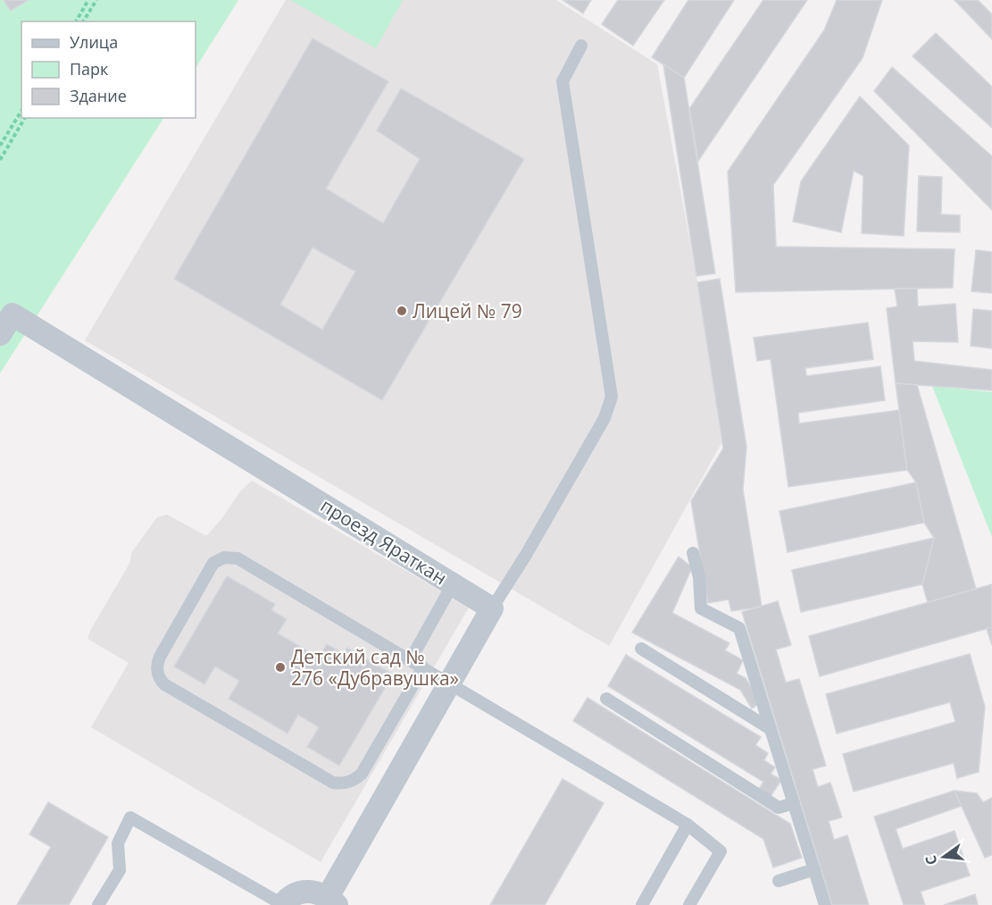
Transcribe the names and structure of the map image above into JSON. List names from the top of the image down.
{
  "streets": {
    "street": ["проезд Яраткан"]
  },
  "places": ["Лицей № 79", "Детский сад № 276 «Дубравушка»"],
  "legend": ["Улица", "Парк", "Здание"],
  "north": "left"
}
